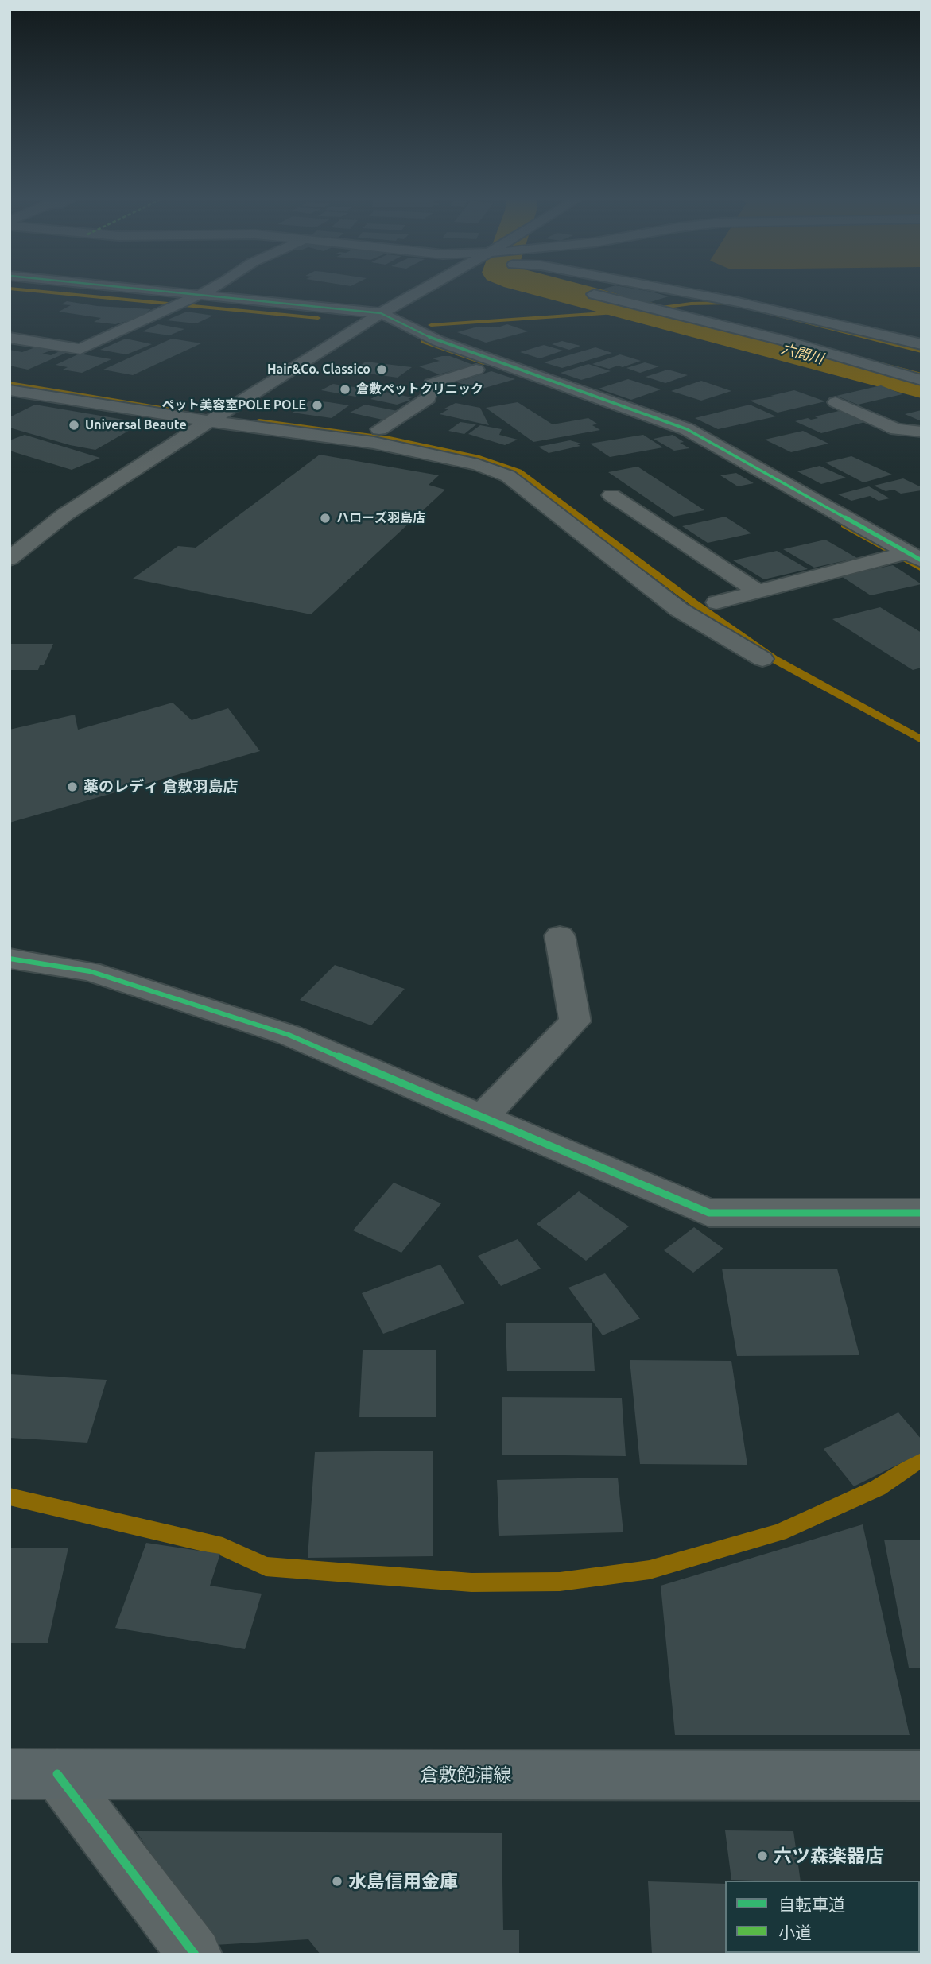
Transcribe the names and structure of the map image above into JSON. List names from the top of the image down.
{
  "streets": {
    "main road": ["倉敷飽浦線"]
  },
  "water": ["六間川"],
  "places": [
    "Hair&Co. Classico",
    "倉敷ペットクリニック",
    "ペット美容室POLE POLE",
    "Universal Beaute",
    "ハローズ羽島店",
    "薬のレディ 倉敷羽島店",
    "六ツ森楽器店",
    "水島信用金庫"
  ],
  "legend": ["自転車道", "小道"]
}
